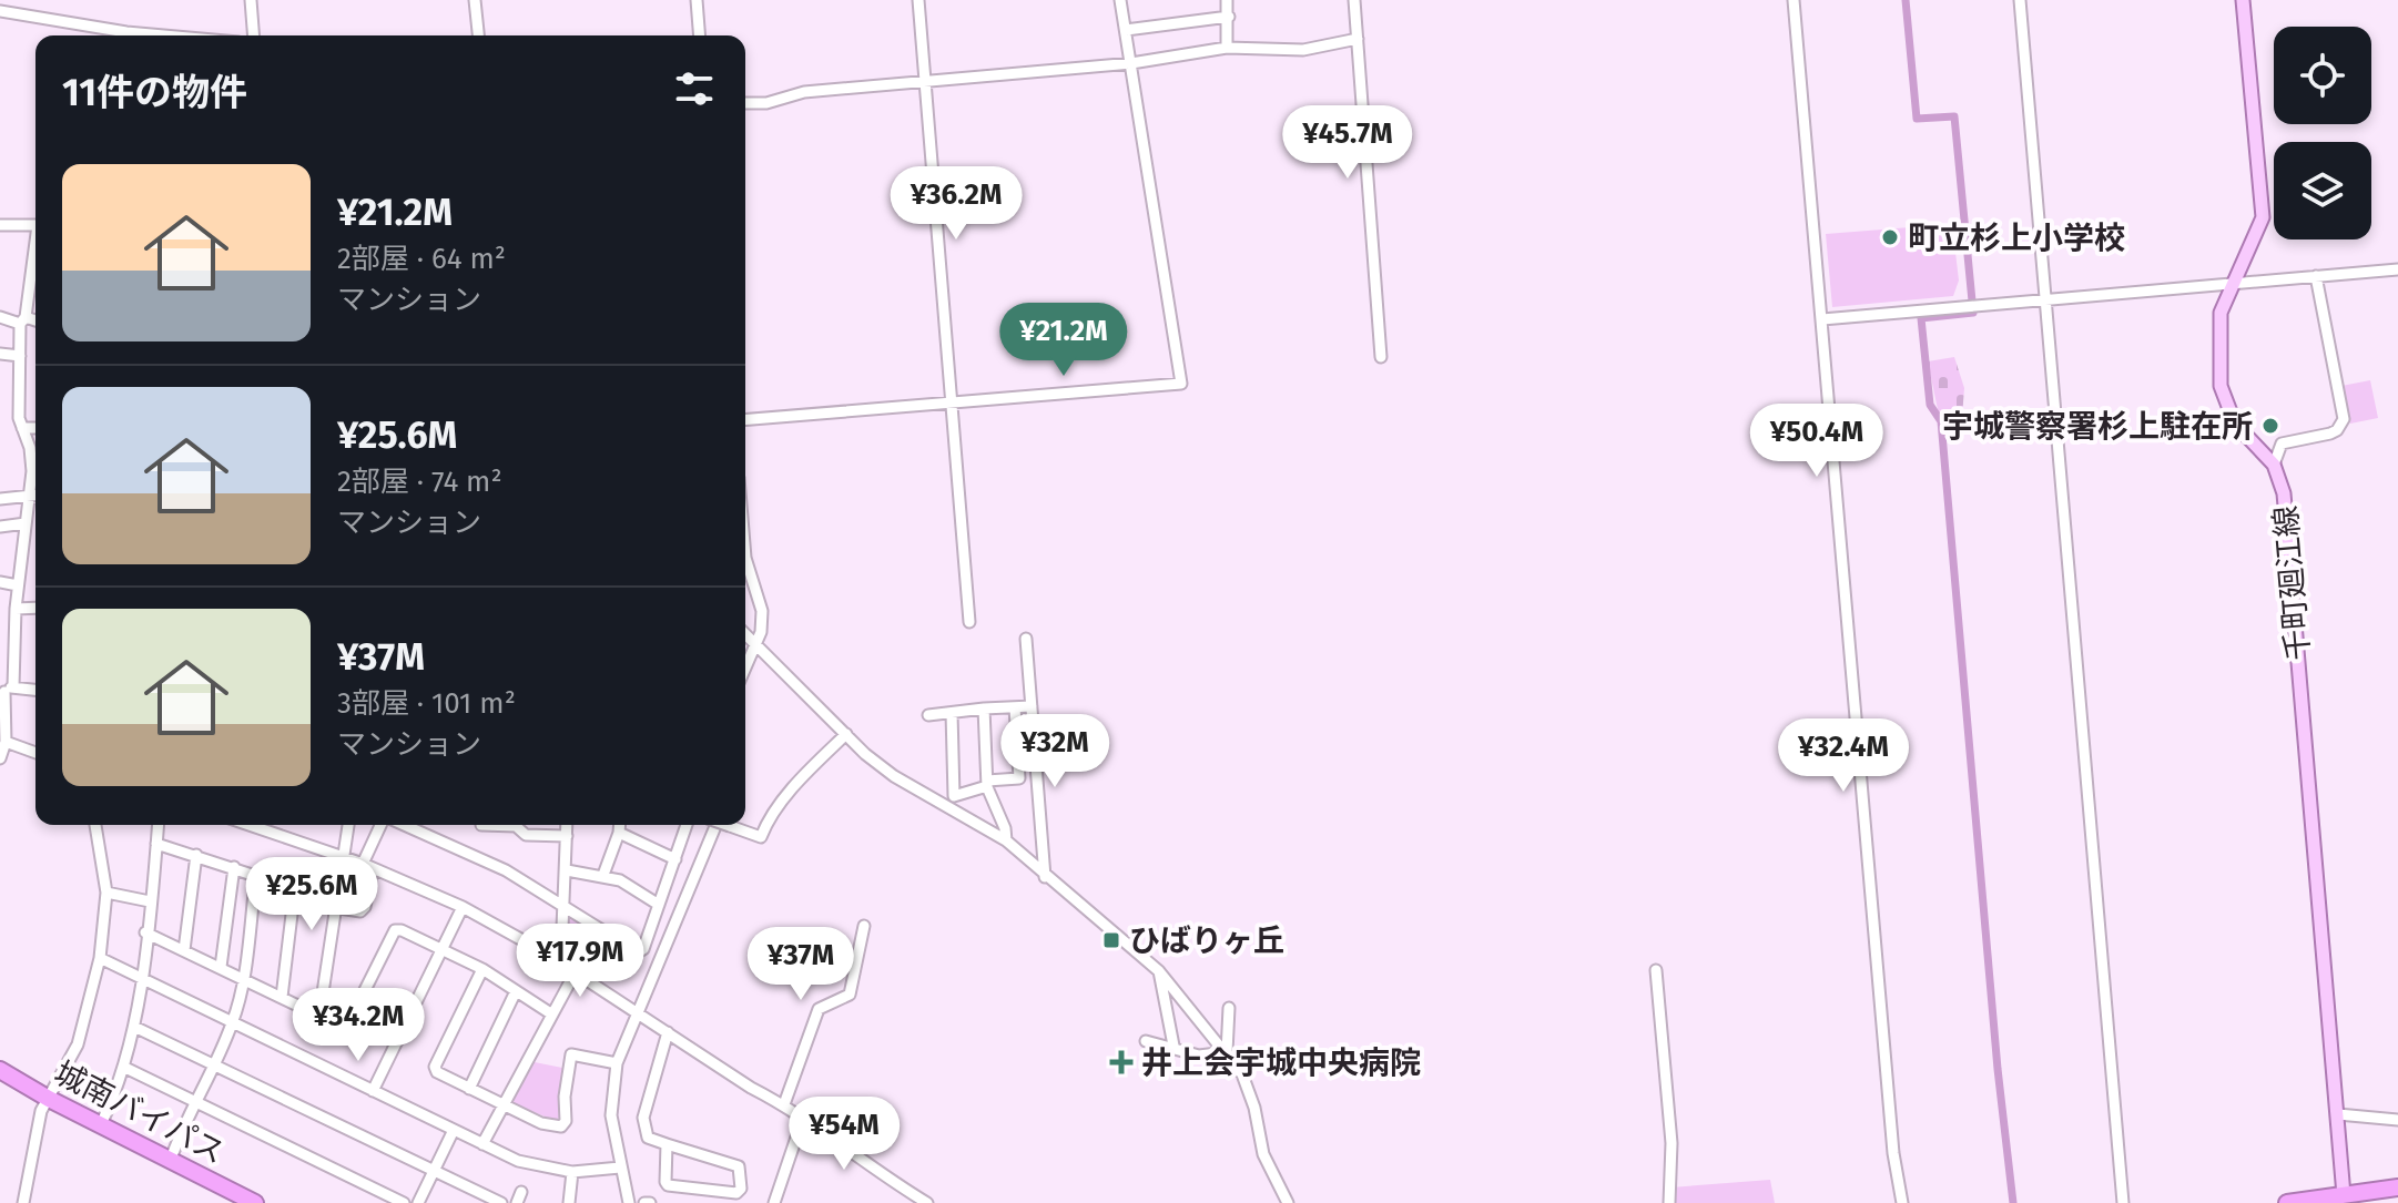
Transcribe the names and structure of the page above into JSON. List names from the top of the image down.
{
  "streets": {
    "highway": ["城南バイパス"],
    "main road": ["千町廻江線"]
  },
  "places": {
    "other": ["町立杉上小学校", "宇城警察署杉上駐在所"],
    "transit": ["ひばりヶ丘"],
    "health": ["井上会宇城中央病院"]
  },
  "page": {
    "heading": "11件の物件",
    "price": [
      "¥45.7M",
      "¥36.2M",
      "¥21.2M",
      "¥50.4M",
      "¥32M",
      "¥32.4M",
      "¥25.6M",
      "¥17.9M",
      "¥37M",
      "¥34.2M",
      "¥54M"
    ],
    "list": [
      {
        "name": "¥21.2M",
        "note": "2部屋 · 64 m² · マンション"
      },
      {
        "name": "¥25.6M",
        "note": "2部屋 · 74 m² · マンション"
      },
      {
        "name": "¥37M",
        "note": "3部屋 · 101 m² · マンション"
      }
    ]
  }
}
